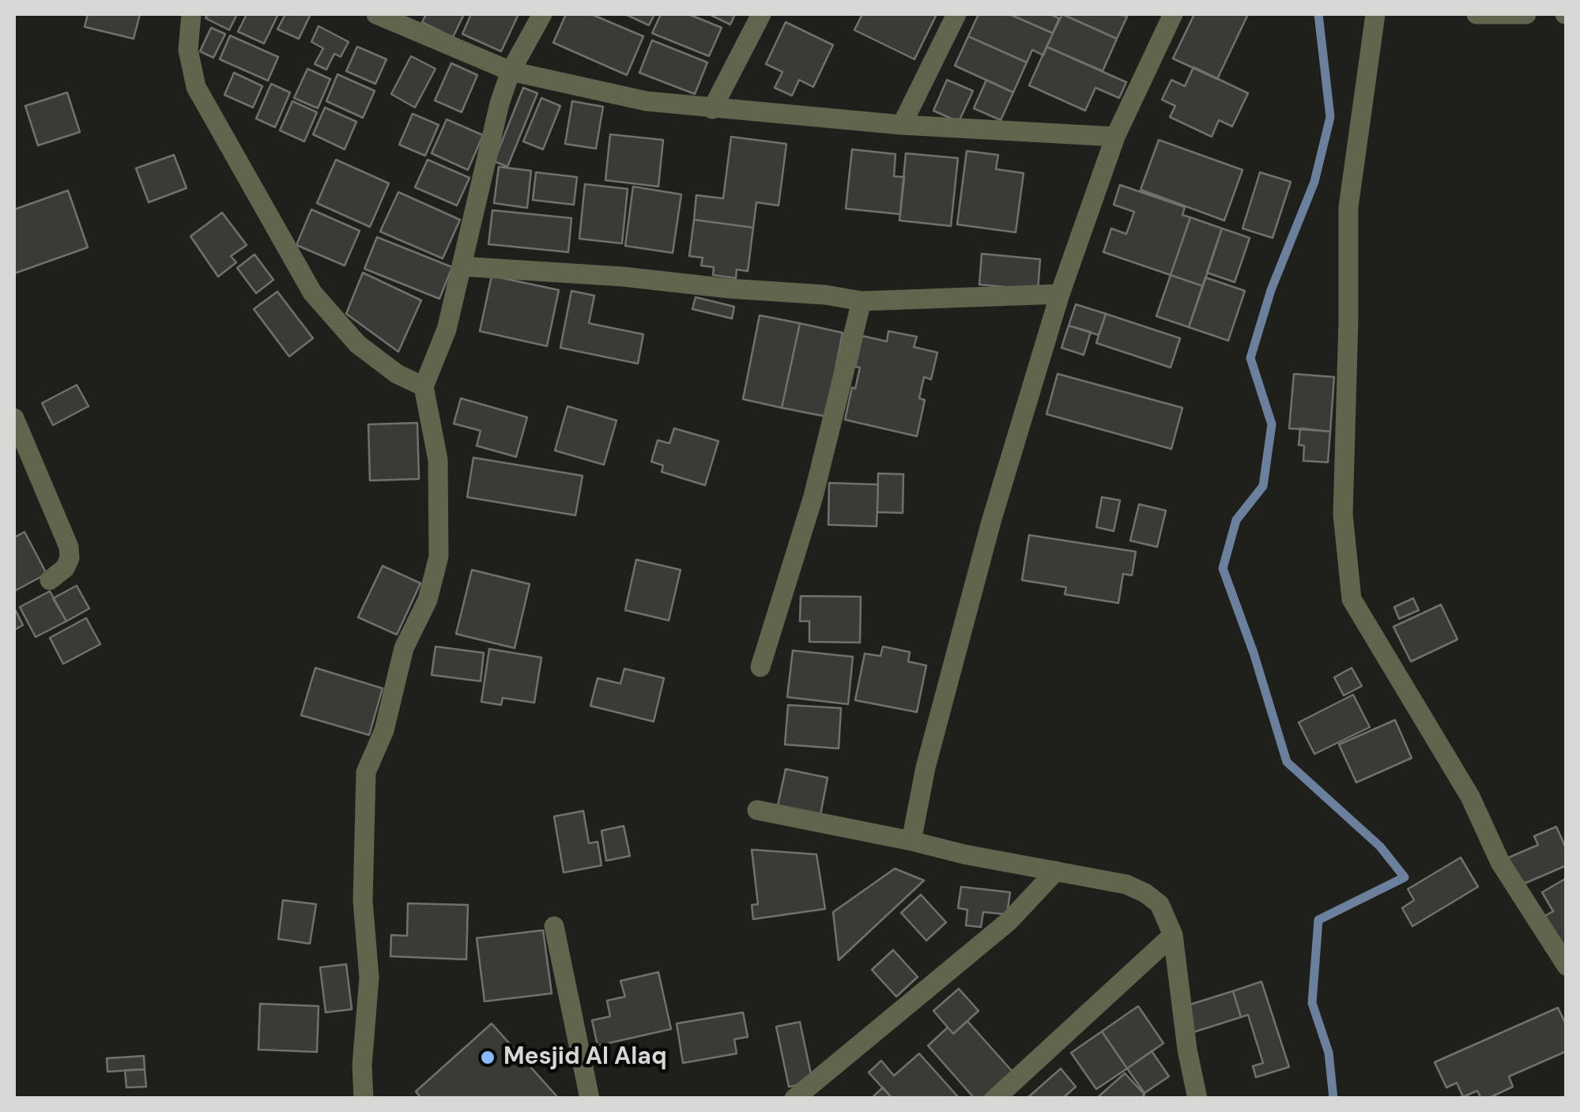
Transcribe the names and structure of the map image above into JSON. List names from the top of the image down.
{
  "places": ["Mesjid Al Alaq"]
}
